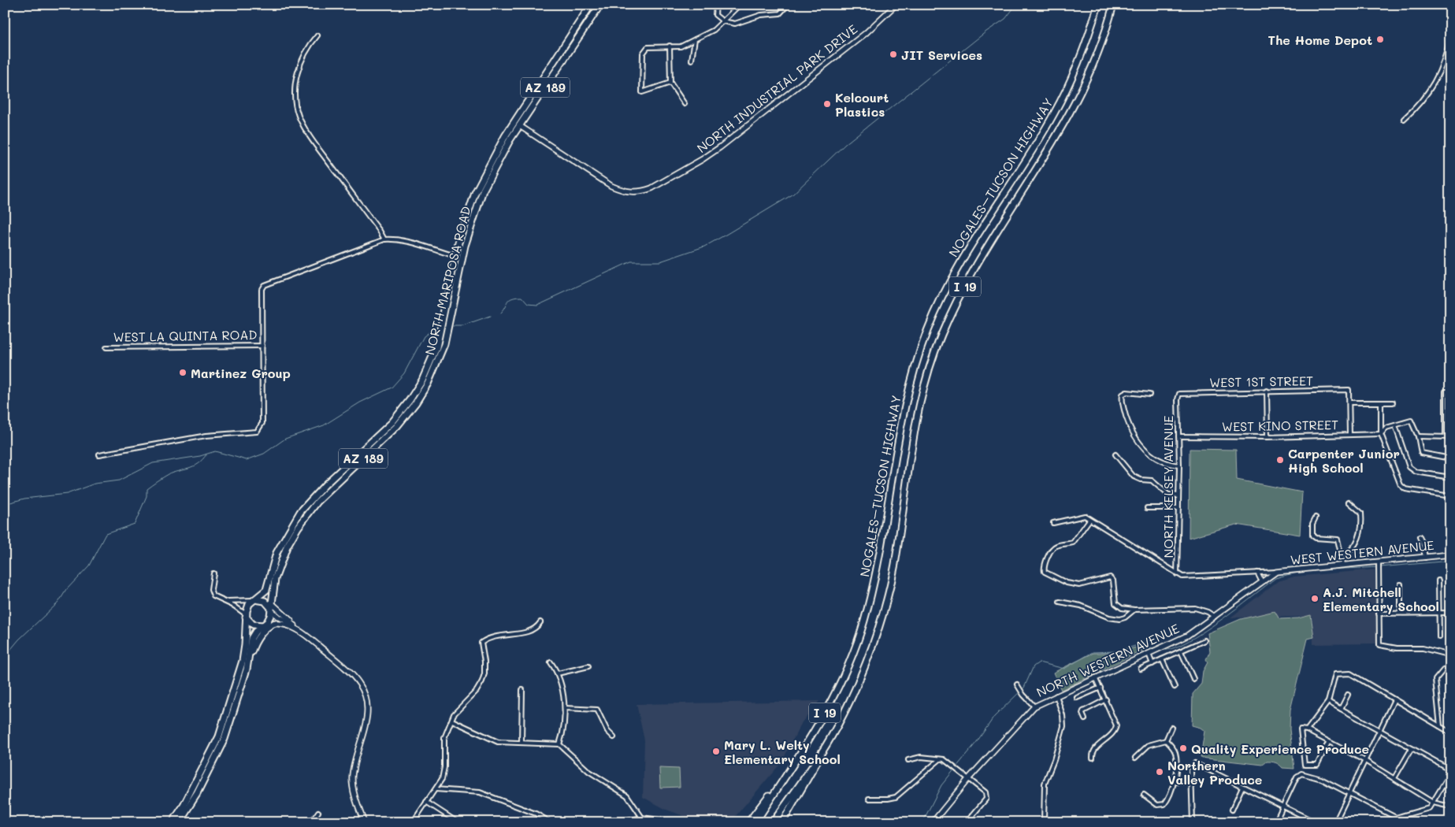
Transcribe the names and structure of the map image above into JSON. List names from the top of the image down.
{
  "streets": {
    "highway": [
      "AZ 189",
      "NOGALES–TUCSON HIGHWAY",
      "NORTH MARIPOSA ROAD",
      "I 19"
    ],
    "street": [
      "NORTH INDUSTRIAL PARK DRIVE",
      "WEST LA QUINTA ROAD",
      "WEST 1ST STREET",
      "WEST KINO STREET",
      "NORTH KELSEY AVENUE",
      "WEST WESTERN AVENUE",
      "NORTH WESTERN AVENUE"
    ]
  },
  "crossings": [
    ["NORTH INDUSTRIAL PARK DRIVE", "NORTH MARIPOSA ROAD"],
    ["NORTH MARIPOSA ROAD", "WEST LA QUINTA ROAD"],
    ["WEST 1ST STREET", "NORTH KELSEY AVENUE"],
    ["WEST KINO STREET", "NORTH KELSEY AVENUE"],
    ["WEST WESTERN AVENUE", "NORTH WESTERN AVENUE"]
  ],
  "places": [
    "The Home Depot",
    "JIT Services",
    "Kelcourt Plastics",
    "Martinez Group",
    "Carpenter Junior High School",
    "A.J. Mitchell Elementary School",
    "Quality Experience Produce",
    "Mary L. Welty Elementary School",
    "Northern Valley Produce"
  ]
}
